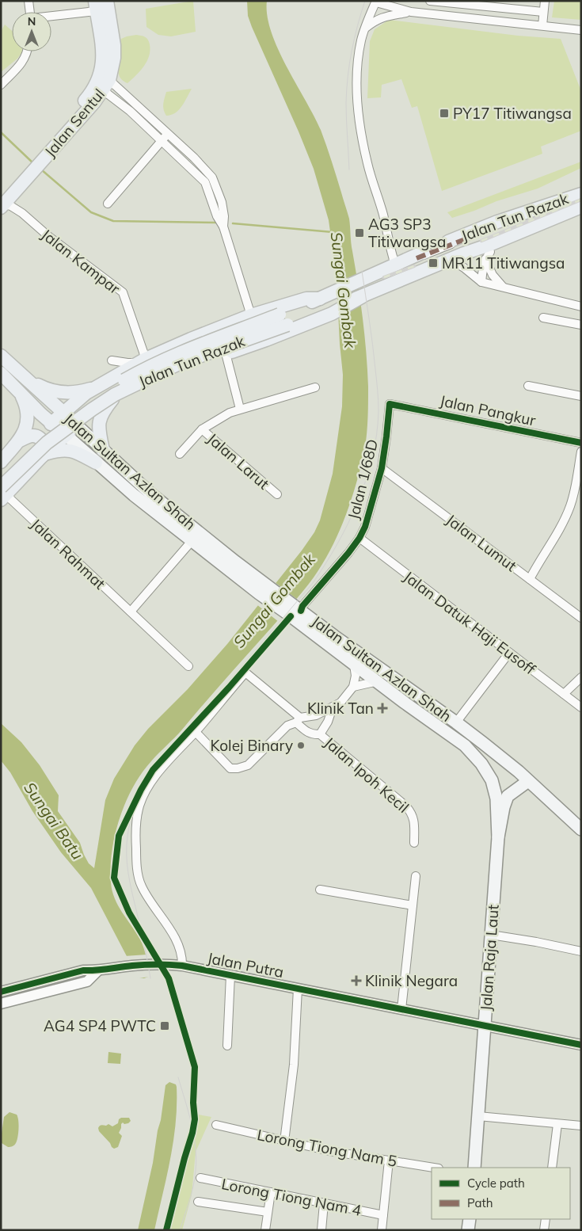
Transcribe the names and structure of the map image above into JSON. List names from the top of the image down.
{
  "streets": {
    "main road": [
      "Jalan Sentul",
      "Jalan Tun Razak",
      "Jalan Sultan Azlan Shah",
      "Jalan Raja Laut"
    ],
    "street": [
      "Jalan Kampar",
      "Jalan Pangkur",
      "Jalan Larut",
      "Jalan 1/68D",
      "Jalan Lumut",
      "Jalan Rahmat",
      "Jalan Datuk Haji Eusoff",
      "Jalan Ipoh Kecil",
      "Jalan Putra",
      "Lorong Tiong Nam 5",
      "Lorong Tiong Nam 4"
    ]
  },
  "crossings": [
    ["Jalan Sentul", "Jalan Kampar"],
    ["Jalan Tun Razak", "Jalan Kampar"],
    ["Jalan Tun Razak", "Jalan Sultan Azlan Shah"],
    ["Jalan Tun Razak", "Jalan Rahmat"],
    ["Jalan Pangkur", "Jalan 1/68D"],
    ["Jalan Sultan Azlan Shah", "Jalan 1/68D"],
    ["Jalan Sultan Azlan Shah", "Jalan Raja Laut"],
    ["Jalan 1/68D", "Jalan Lumut"],
    ["Jalan 1/68D", "Jalan Datuk Haji Eusoff"],
    ["Jalan Raja Laut", "Jalan Putra"]
  ],
  "water": ["Sungai Gombak", "Sungai Batu"],
  "places": {
    "transit": [
      "PY17 Titiwangsa",
      "AG3 SP3 Titiwangsa",
      "MR11 Titiwangsa",
      "AG4 SP4 PWTC"
    ],
    "health": ["Klinik Tan", "Klinik Negara"],
    "other": ["Kolej Binary"]
  },
  "legend": ["Cycle path", "Path"],
  "north": "top"
}
